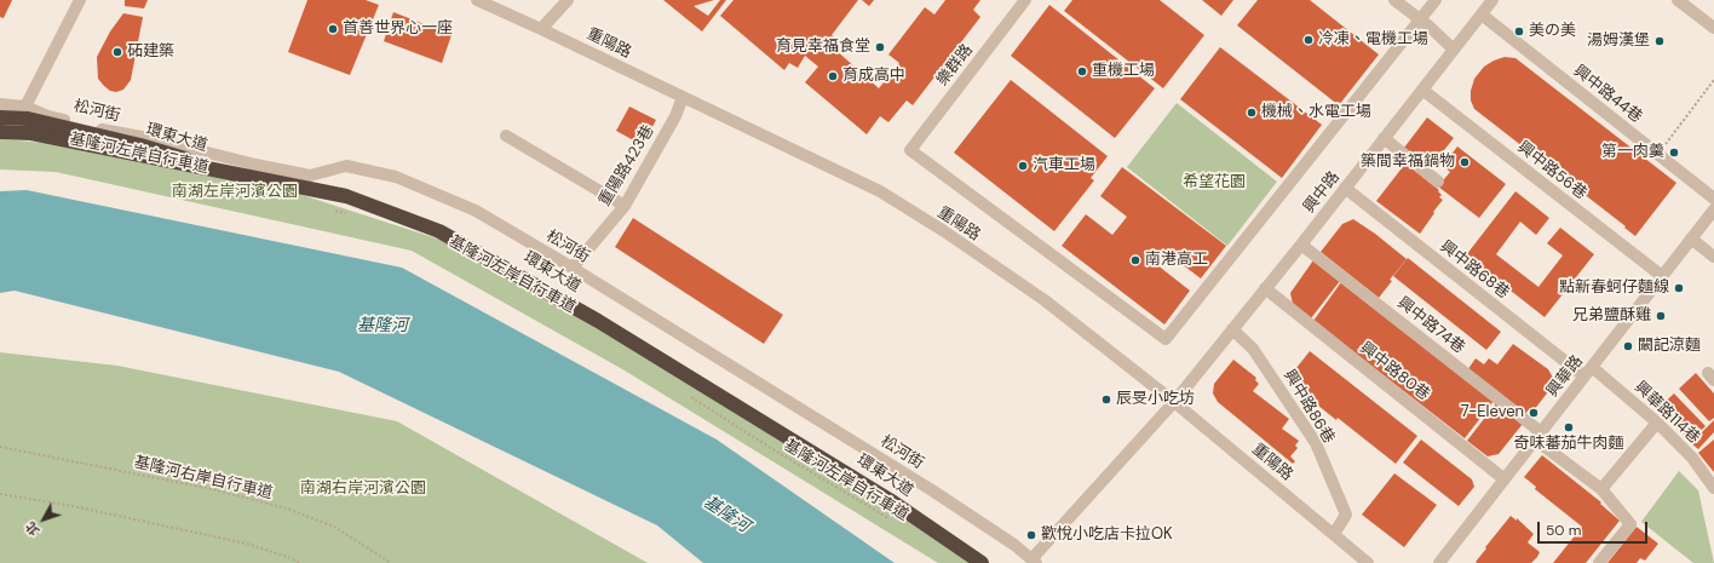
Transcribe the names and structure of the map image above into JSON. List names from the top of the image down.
{
  "streets": {
    "highway": ["環東大道"],
    "street": [
      "重陽路",
      "樂群路",
      "興中路44巷",
      "松河街",
      "重陽路423巷",
      "興中路56巷",
      "興中路",
      "興中路68巷",
      "興中路74巷",
      "興中路80巷",
      "興華路",
      "興中路86巷",
      "興華路114巷"
    ],
    "path": ["基隆河左岸自行車道", "基隆河右岸自行車道"]
  },
  "crossings": [
    ["重陽路", "重陽路423巷"],
    ["重陽路", "興中路"],
    ["重陽路", "興中路86巷"],
    ["興中路44巷", "興中路"],
    ["松河街", "重陽路423巷"],
    ["松河街", "興中路"],
    ["興中路56巷", "興中路"],
    ["興中路56巷", "興華路"],
    ["興中路", "興中路68巷"],
    ["興中路", "興中路74巷"],
    ["興中路", "興中路80巷"],
    ["興中路", "興中路86巷"],
    ["興中路68巷", "興華路"],
    ["興中路74巷", "興華路"],
    ["興中路80巷", "興華路"],
    ["興華路", "興華路114巷"]
  ],
  "water": ["基隆河"],
  "parks": ["希望花園", "南湖左岸河濱公園", "南湖右岸河濱公園"],
  "places": [
    "首善世界心一座",
    "美の美",
    "冷凍、電機工場",
    "湯姆漢堡",
    "育見幸福食堂",
    "砳建築",
    "重機工場",
    "育成高中",
    "機械、水電工場",
    "第一肉羹",
    "築間幸福鍋物",
    "汽車工場",
    "南港高工",
    "點新春蚵仔麵線",
    "兄弟鹽酥雞",
    "闞記涼麵",
    "辰旻小吃坊",
    "7-Eleven",
    "奇味蕃茄牛肉麵",
    "歡悅小吃店卡拉OK"
  ],
  "scale_bar": "50 m",
  "north": "bottom left"
}
